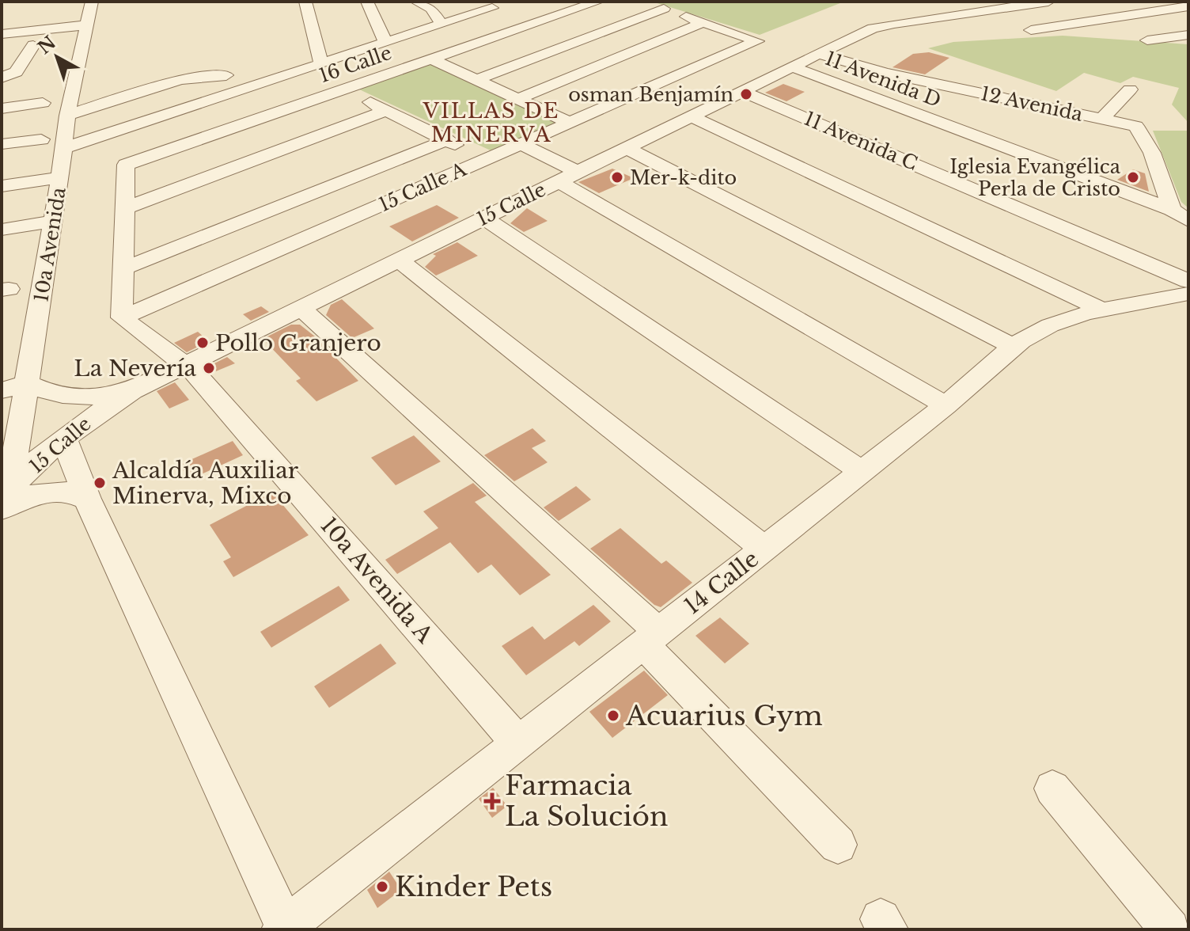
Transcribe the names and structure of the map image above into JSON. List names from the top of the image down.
{
  "streets": {
    "street": [
      "16 Calle",
      "11 Avenida D",
      "12 Avenida",
      "11 Avenida C",
      "15 Calle A",
      "15 Calle",
      "10a Avenida",
      "10a Avenida A",
      "14 Calle"
    ]
  },
  "crossings": [
    ["11 Avenida D", "12 Avenida"],
    ["11 Avenida D", "15 Calle A"],
    ["11 Avenida D", "15 Calle"],
    ["12 Avenida", "15 Calle A"],
    ["12 Avenida", "15 Calle"],
    ["11 Avenida C", "15 Calle"],
    ["15 Calle A", "15 Calle"],
    ["15 Calle A", "10a Avenida A"],
    ["15 Calle", "10a Avenida"],
    ["15 Calle", "10a Avenida A"],
    ["10a Avenida A", "14 Calle"]
  ],
  "districts": ["VILLAS DE MINERVA"],
  "places": {
    "other": [
      "osman Benjamín",
      "Mer-k-dito",
      "Iglesia Evangélica Perla de Cristo",
      "Pollo Granjero",
      "La Nevería",
      "Alcaldía Auxiliar Minerva, Mixco",
      "Acuarius Gym",
      "Kinder Pets"
    ],
    "health": ["Farmacia La Solución"]
  },
  "north": "top left"
}
